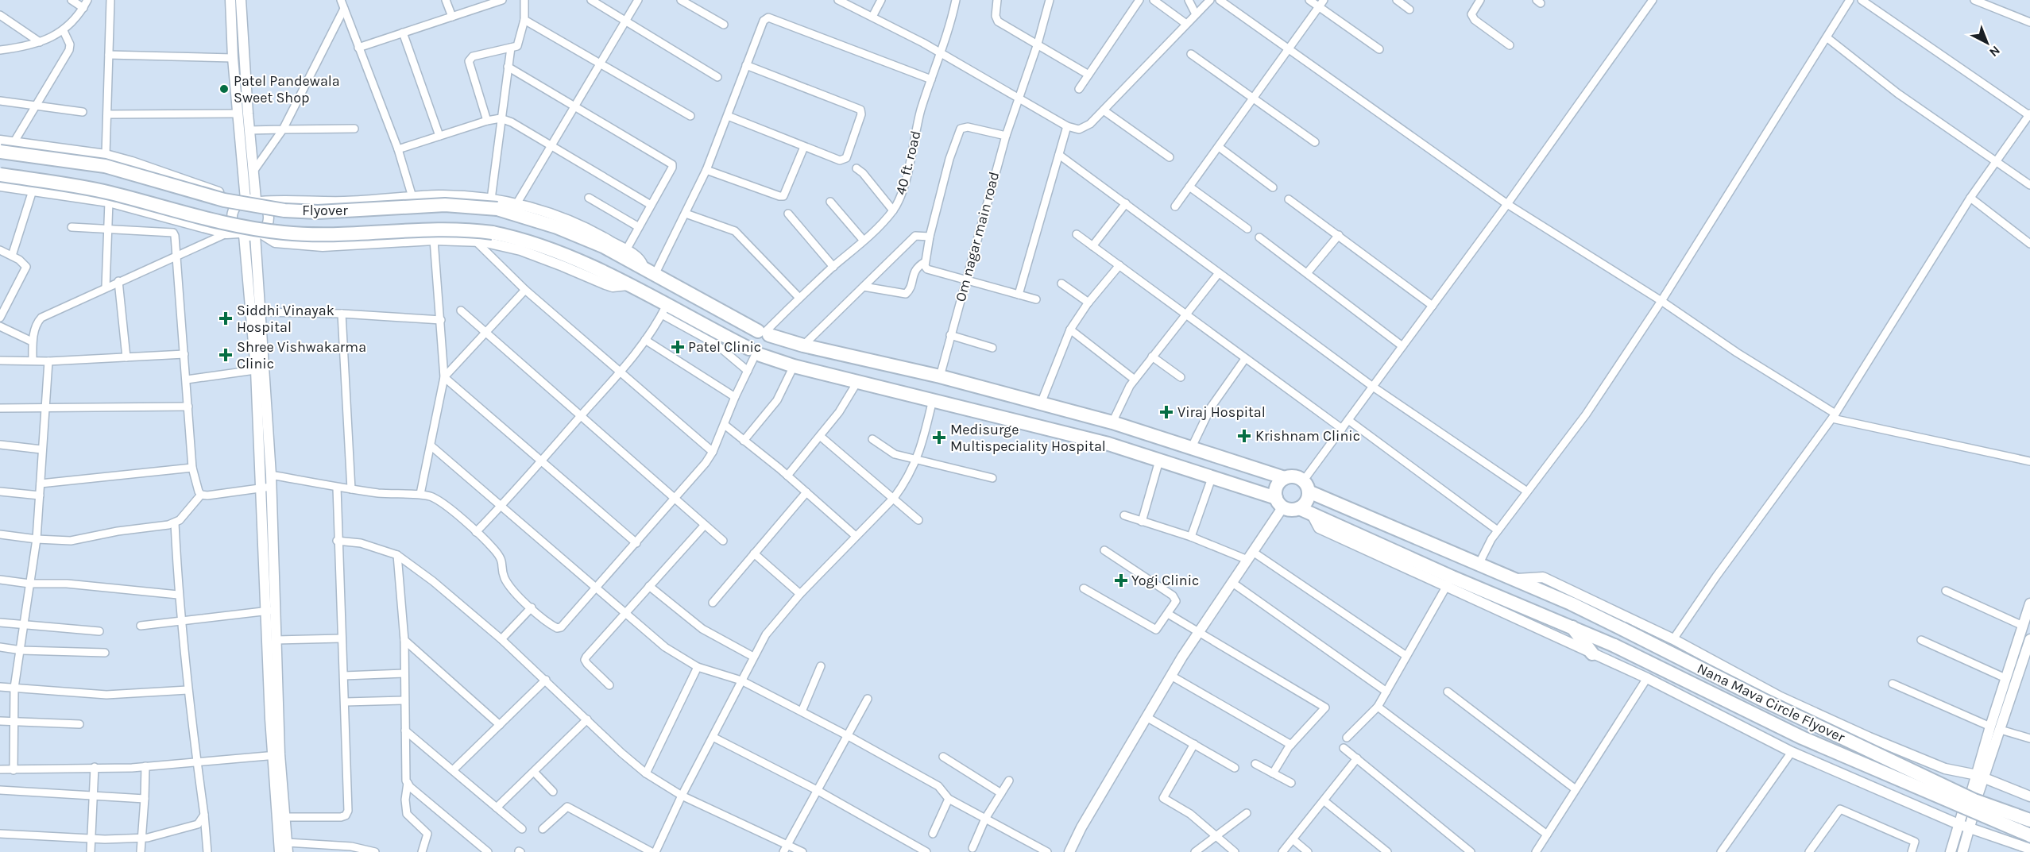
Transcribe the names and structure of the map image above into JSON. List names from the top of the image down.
{
  "streets": {
    "highway": ["Flyover", "Nana Mava Circle Flyover"],
    "street": ["40 ft. road", "Om nagar main road"]
  },
  "crossings": [
    ["40 ft. road", "Flyover"],
    ["Flyover", "Om nagar main road"],
    ["Flyover", "Nana Mava Circle Flyover"]
  ],
  "places": {
    "other": ["Patel Pandewala Sweet Shop"],
    "health": [
      "Siddhi Vinayak Hospital",
      "Patel Clinic",
      "Shree Vishwakarma Clinic",
      "Viraj Hospital",
      "Krishnam Clinic",
      "Medisurge Multispeciality Hospital",
      "Yogi Clinic"
    ]
  },
  "north": "bottom right"
}
